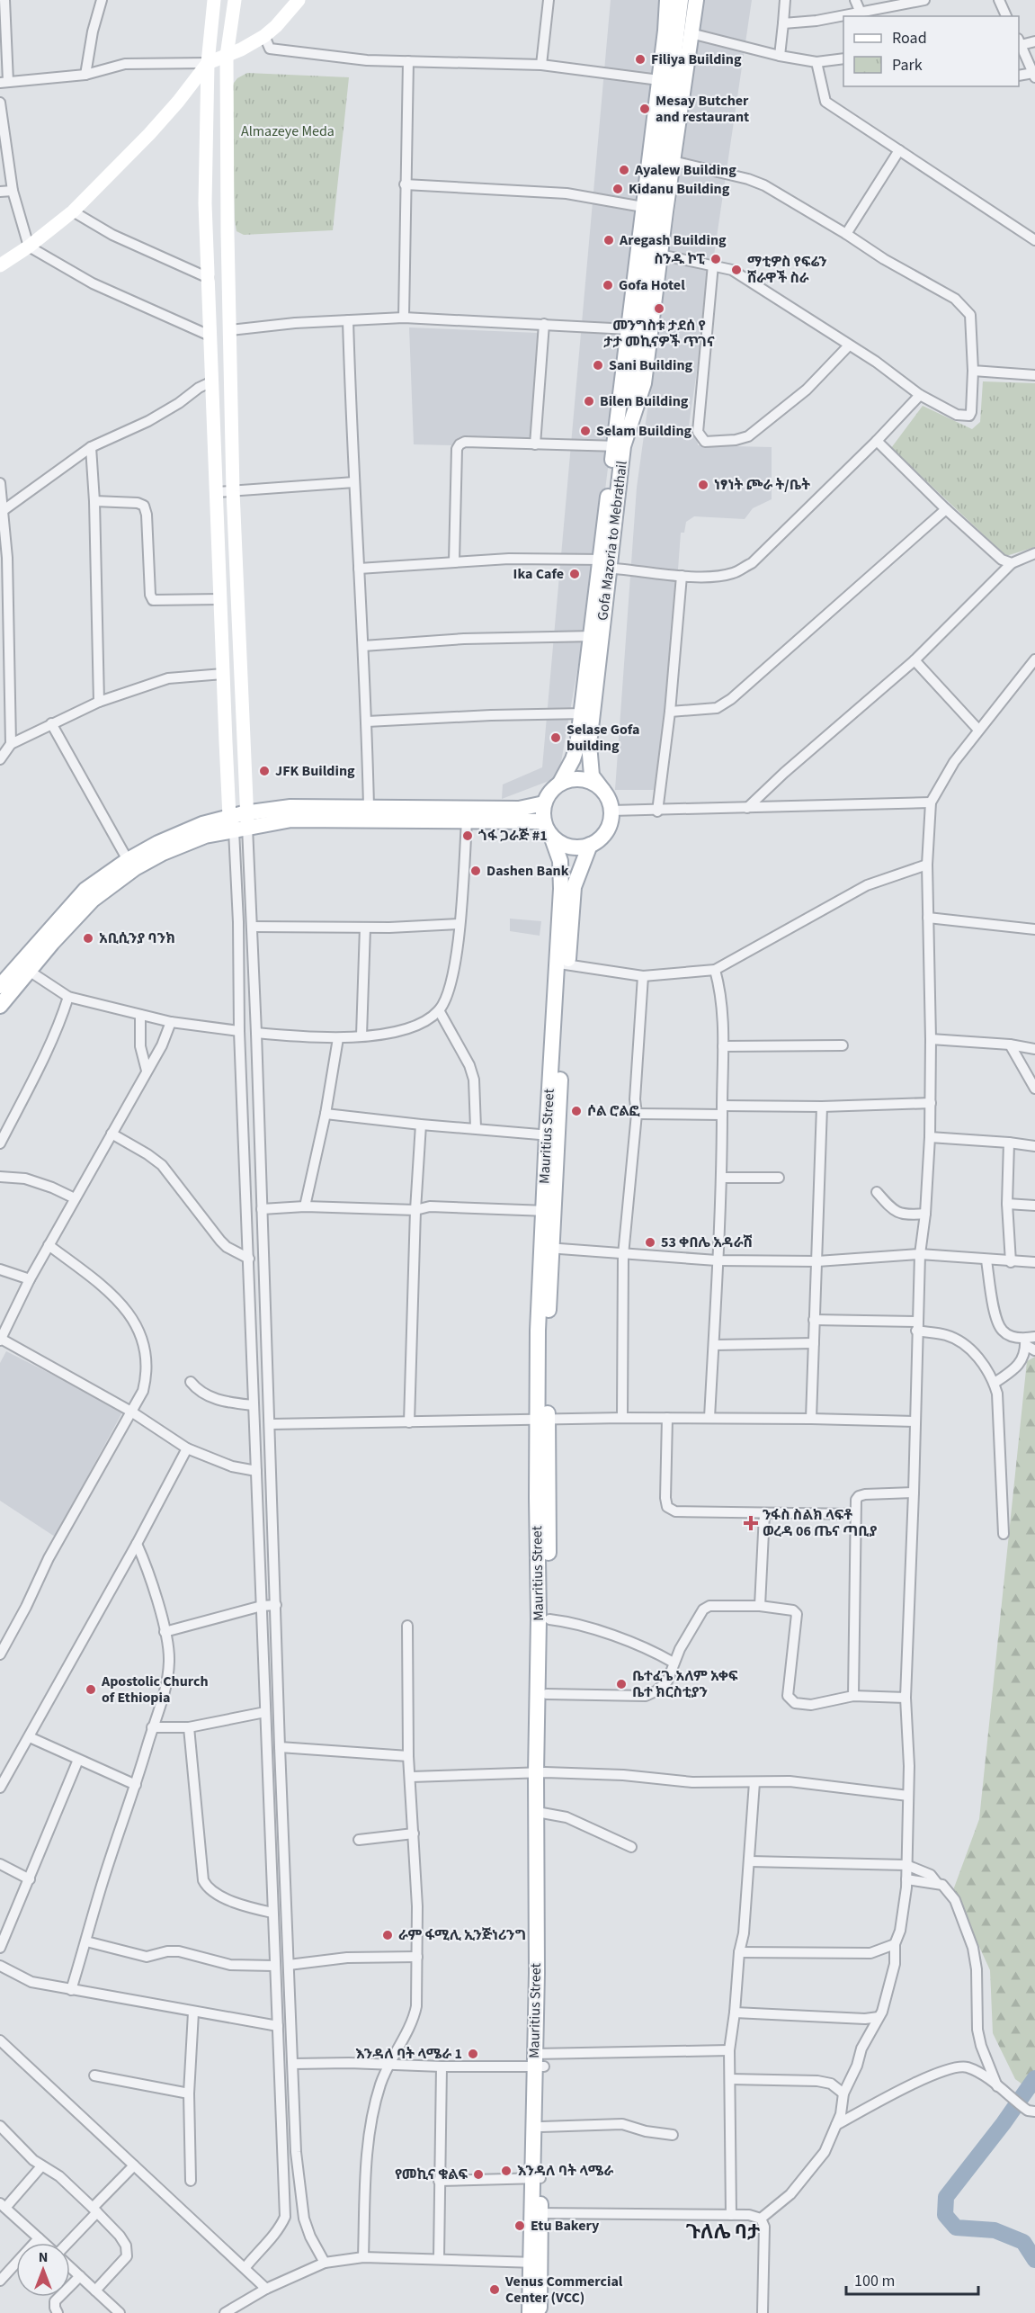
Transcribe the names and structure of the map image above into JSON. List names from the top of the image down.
{
  "streets": {
    "main road": ["Gofa Mazoria to Mebrathail", "Mauritius Street"]
  },
  "crossings": [
    ["Gofa Mazoria to Mebrathail", "Mauritius Street"]
  ],
  "districts": ["ጉለሌ ባታ"],
  "parks": ["Almazeye Meda"],
  "places": {
    "other": [
      "Filiya Building",
      "Mesay Butcher and restaurant",
      "Ayalew Building",
      "Kidanu Building",
      "Aregash Building",
      "ስንዱ ኮፒ",
      "ማቲዎስ የፍሬን ሸራዋች ስራ",
      "Gofa Hotel",
      "መንግስቱ ታደሰ የ ታታ መኪናዎች ጥገና",
      "Sani Building",
      "Bilen Building",
      "Selam Building",
      "ነፃነት ጮራ ት/ቤት",
      "Ika Cafe",
      "Selase Gofa building",
      "JFK Building",
      "ጎፋ ጋራጅ #1",
      "Dashen Bank",
      "አቢሲንያ ባንክ",
      "ሶል ሮልፎ",
      "53 ቀበሌ አዳራሽ",
      "ቤተፈጌ አለም አቀፍ ቤተ ክርስቲያን",
      "Apostolic Church of Ethiopia",
      "ራም ፋሚሊ ኢንጅነሪንግ",
      "እንዳለ ባት ላሜራ 1",
      "እንዳለ ባት ላሜራ",
      "የመኪና ቁልፍ",
      "Etu Bakery",
      "Venus Commercial Center (VCC)"
    ],
    "health": ["ንፋስ ስልክ ላፍቶ ወረዳ 06 ጤና ጣቢያ"]
  },
  "legend": ["Road", "Park"],
  "scale_bar": "100 m",
  "north": "top"
}
